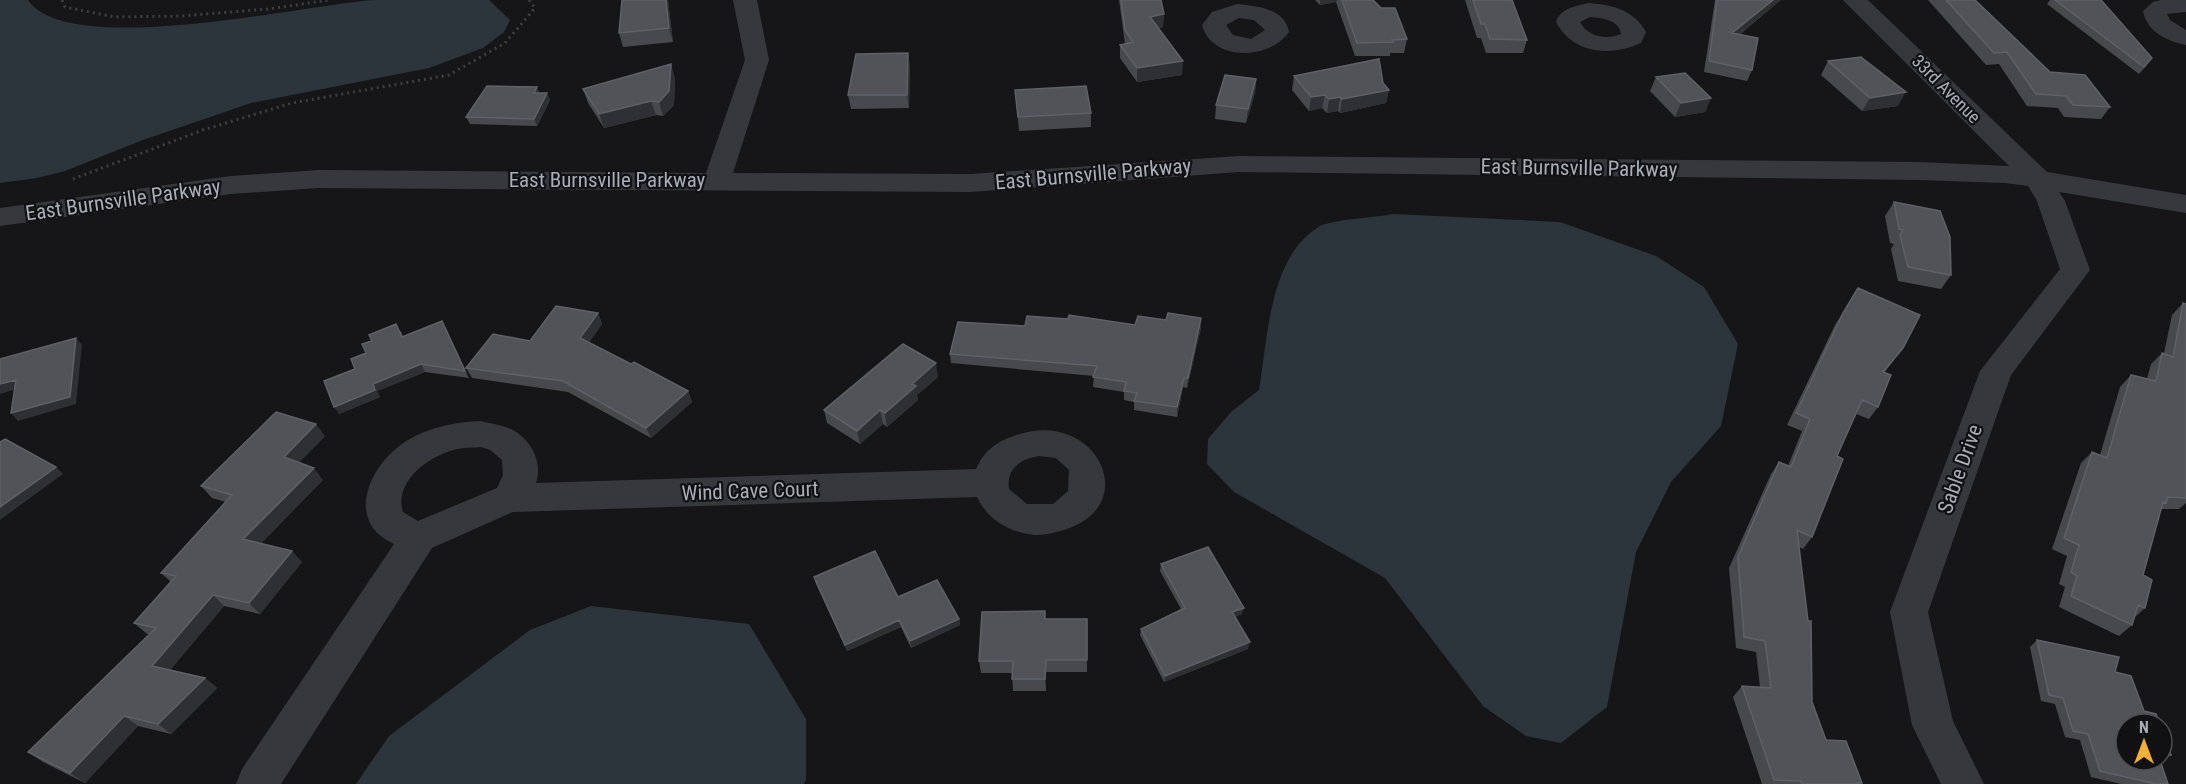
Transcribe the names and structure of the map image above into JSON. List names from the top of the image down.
{
  "streets": {
    "street": [
      "33rd Avenue",
      "East Burnsville Parkway",
      "Sable Drive",
      "Wind Cave Court"
    ]
  },
  "crossings": [
    ["33rd Avenue", "East Burnsville Parkway"],
    ["33rd Avenue", "Sable Drive"],
    ["East Burnsville Parkway", "Sable Drive"]
  ],
  "north": "top"
}
